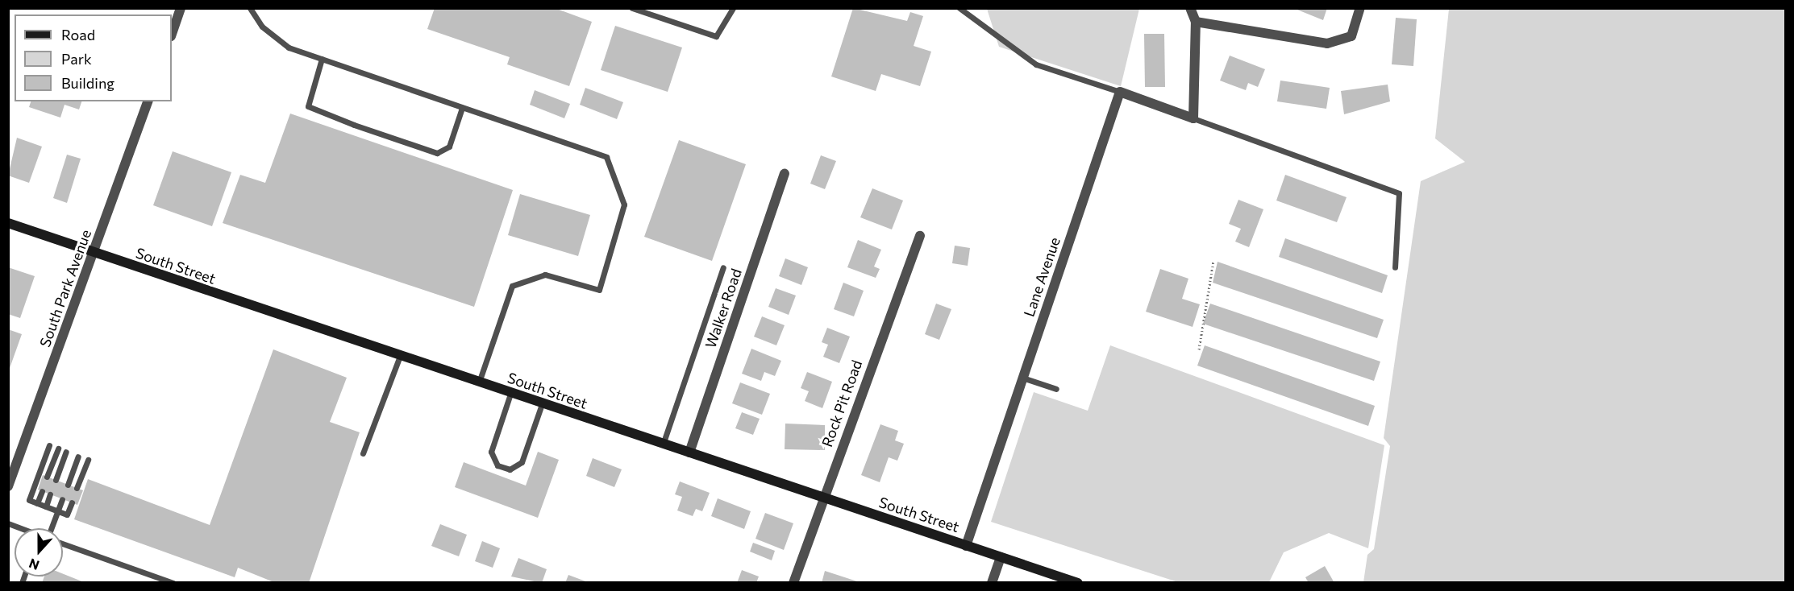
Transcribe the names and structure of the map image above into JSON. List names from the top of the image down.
{
  "streets": {
    "main road": ["South Street"],
    "street": [
      "Lane Avenue",
      "South Park Avenue",
      "Walker Road",
      "Rock Pit Road"
    ]
  },
  "crossings": [
    ["South Street", "Lane Avenue"],
    ["South Street", "South Park Avenue"],
    ["South Street", "Walker Road"],
    ["South Street", "Rock Pit Road"]
  ],
  "legend": ["Road", "Park", "Building"],
  "north": "bottom"
}
